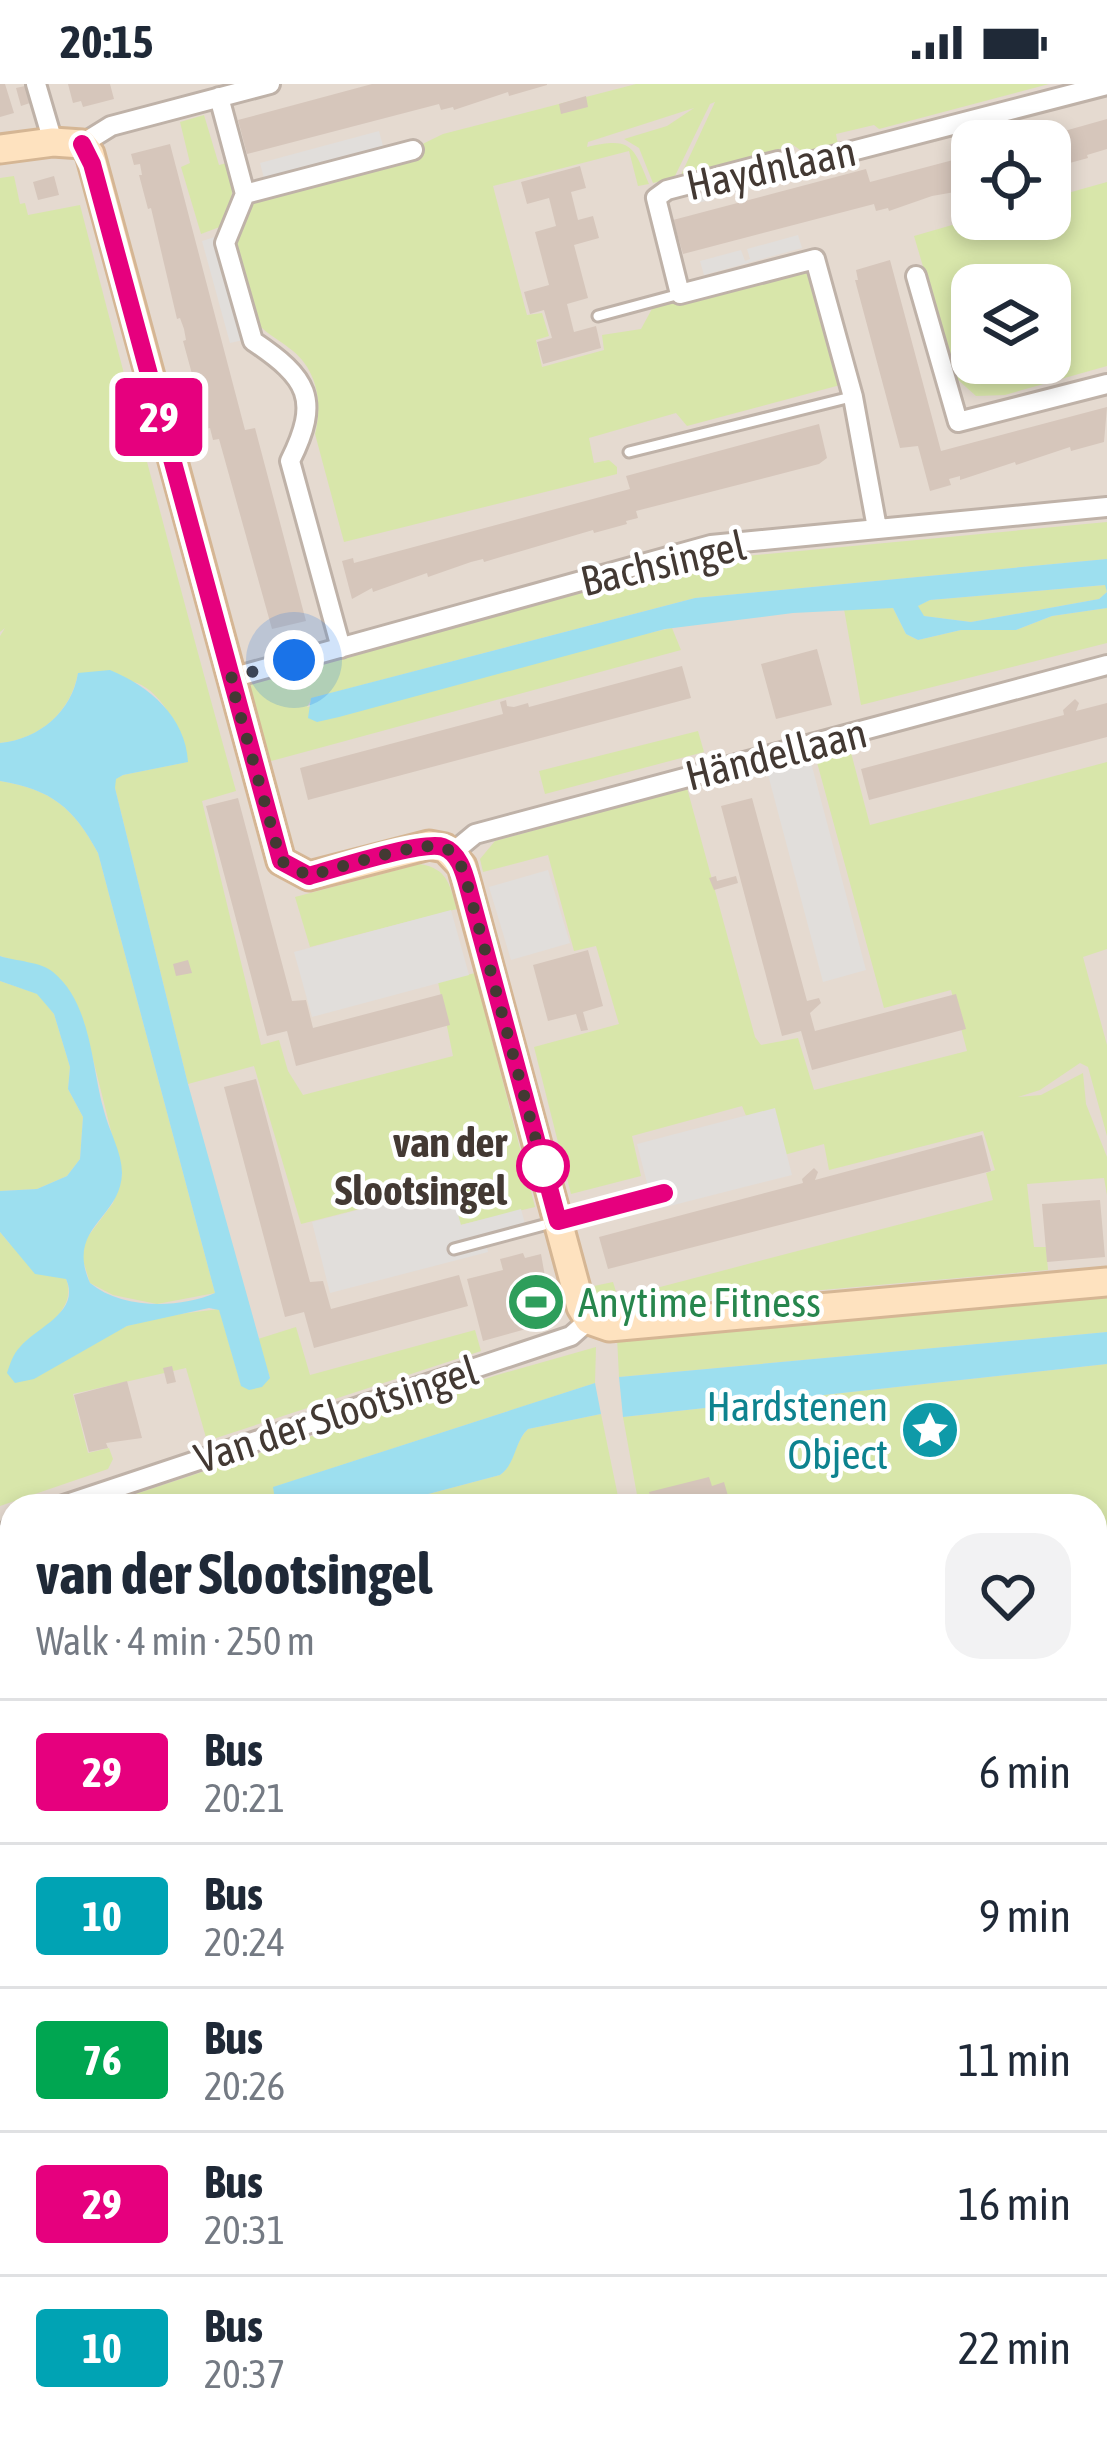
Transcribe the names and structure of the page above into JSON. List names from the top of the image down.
{
  "streets": {
    "street": [
      "Haydnlaan",
      "Bachsingel",
      "Händellaan",
      "Van der Slootsingel"
    ]
  },
  "places": {
    "other": ["van der Slootsingel"],
    "sports": ["Anytime Fitness"],
    "place": ["Hardstenen Object"]
  },
  "lines": ["bus line 29"],
  "page": {
    "status": "20:15",
    "on_map": "29",
    "heading": ["van der Slootsingel", "Walk · 4 min · 250 m"],
    "list": [
      {
        "mark": "29",
        "name": "Bus",
        "note": "20:21",
        "value": "6 min"
      },
      {
        "mark": "10",
        "name": "Bus",
        "note": "20:24",
        "value": "9 min"
      },
      {
        "mark": "76",
        "name": "Bus",
        "note": "20:26",
        "value": "11 min"
      },
      {
        "mark": "29",
        "name": "Bus",
        "note": "20:31",
        "value": "16 min"
      },
      {
        "mark": "10",
        "name": "Bus",
        "note": "20:37",
        "value": "22 min"
      }
    ]
  }
}
